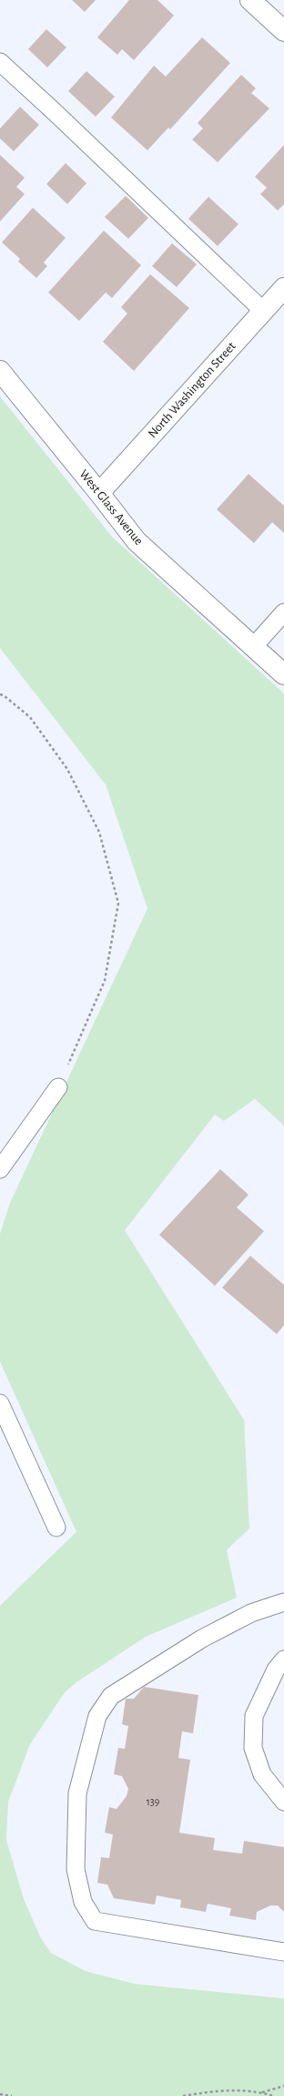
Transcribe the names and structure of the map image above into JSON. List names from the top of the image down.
{
  "streets": {
    "street": ["North Washington Street", "West Glass Avenue"]
  },
  "crossings": [
    ["North Washington Street", "West Glass Avenue"]
  ],
  "house_numbers": ["139"]
}
